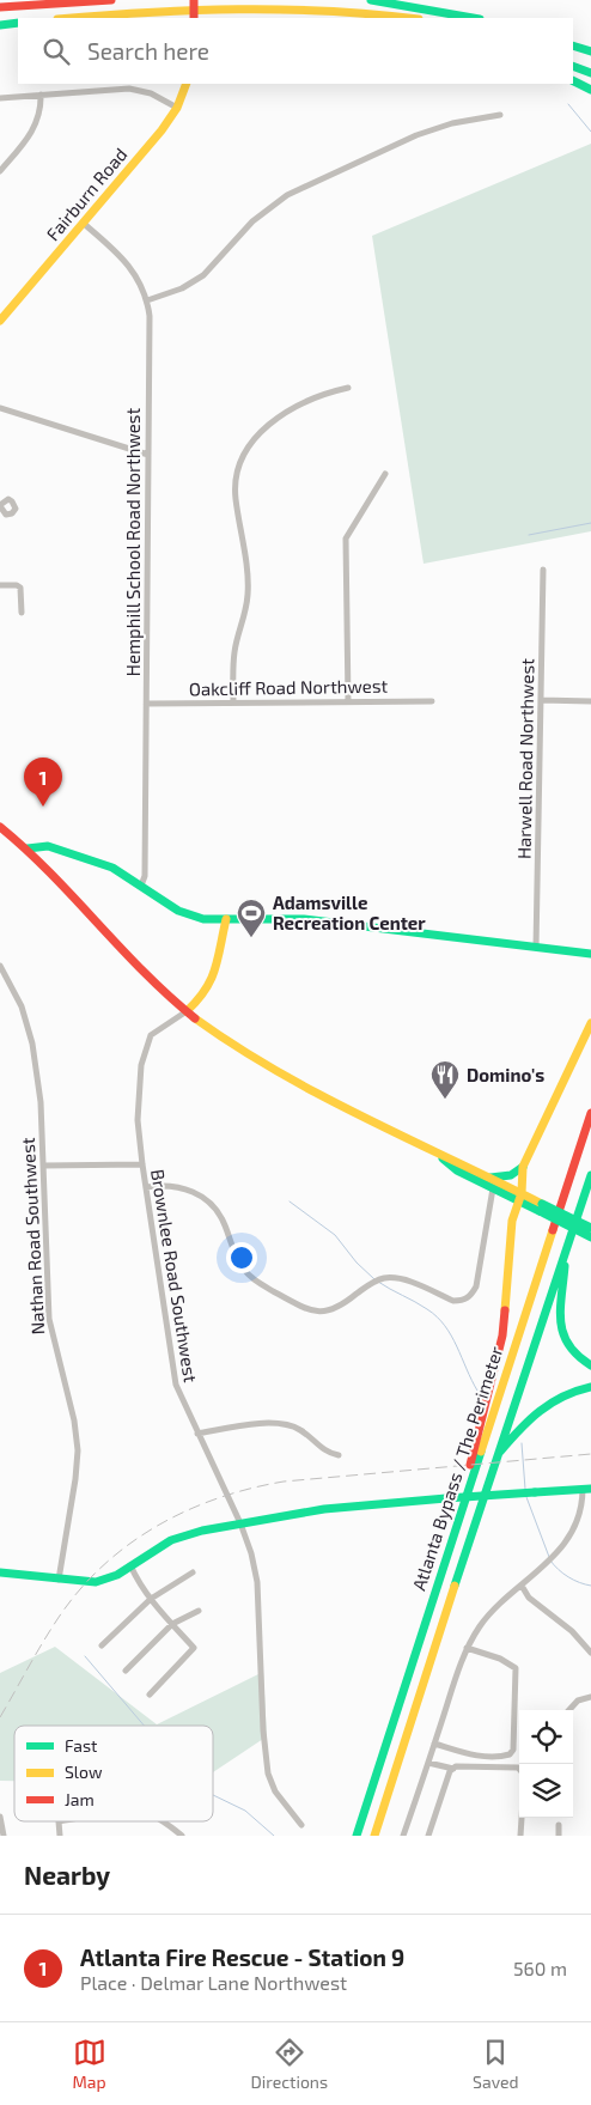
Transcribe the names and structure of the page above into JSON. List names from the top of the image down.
{
  "streets": {
    "main road": ["Fairburn Road", "Atlanta Bypass / The Perimeter"],
    "street": [
      "Hemphill School Road Northwest",
      "Oakcliff Road Northwest",
      "Harwell Road Northwest",
      "Nathan Road Southwest",
      "Brownlee Road Southwest"
    ]
  },
  "crossings": [
    ["Fairburn Road", "Hemphill School Road Northwest"],
    ["Hemphill School Road Northwest", "Oakcliff Road Northwest"]
  ],
  "places": {
    "sports": ["Adamsville Recreation Center"],
    "restaurant": ["Domino's"]
  },
  "legend": ["Fast", "Slow", "Jam"],
  "page": {
    "search": "Search here",
    "pins": "1",
    "heading": "Nearby",
    "list": [
      {
        "mark": "1",
        "name": "Atlanta Fire Rescue - Station 9",
        "note": "Place · Delmar Lane Northwest",
        "value": "560 m"
      }
    ],
    "nav": ["Map", "Directions", "Saved"]
  }
}
